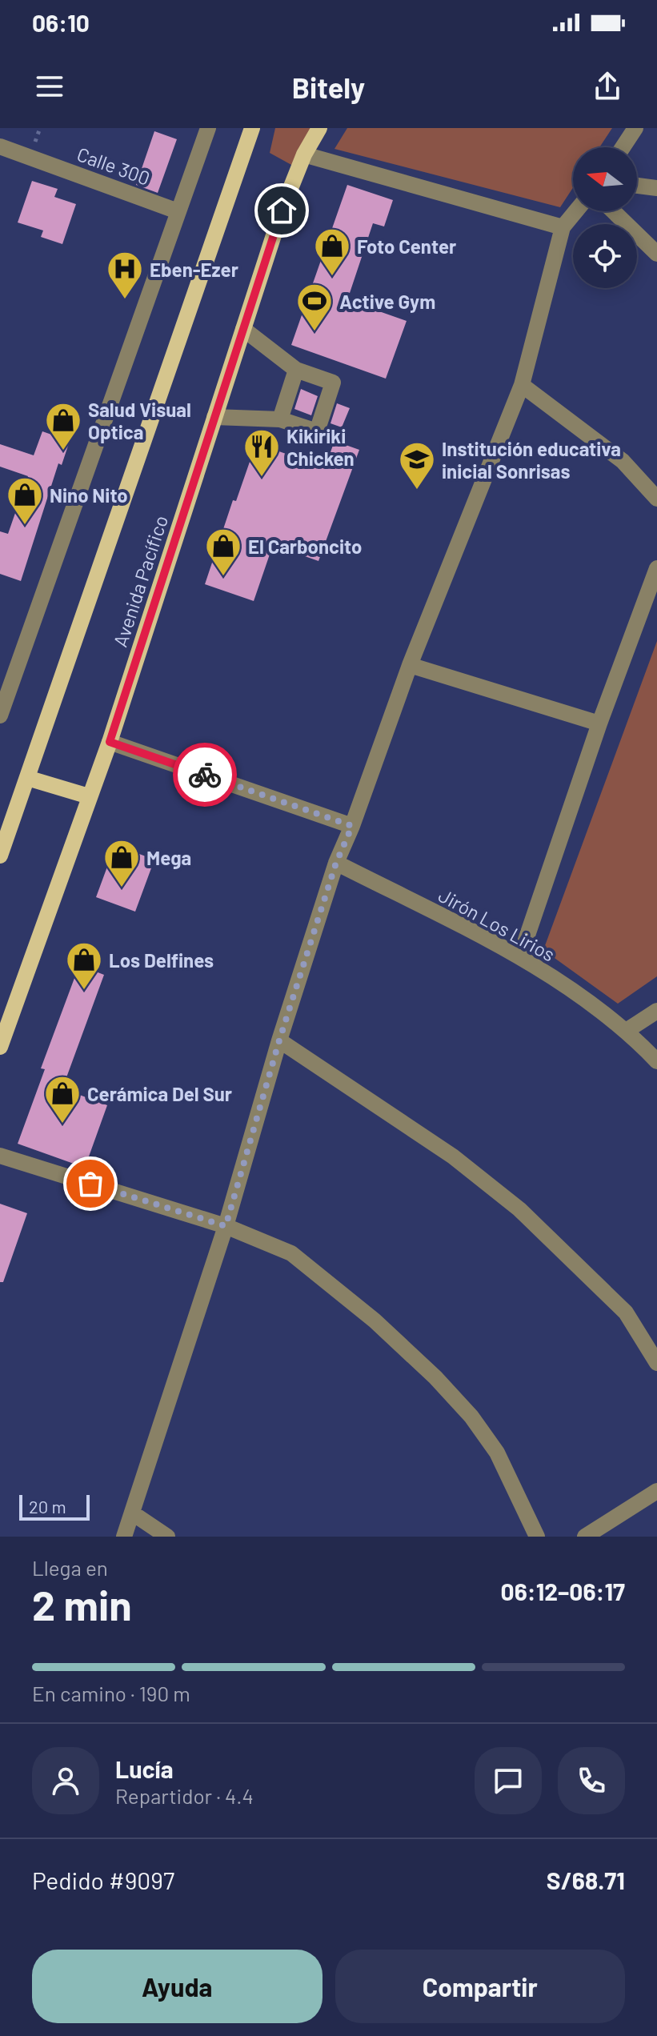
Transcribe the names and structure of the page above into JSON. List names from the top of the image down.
{
  "streets": {
    "main road": ["Avenida Pacífico"],
    "street": ["Calle 300", "Jirón Los Lirios"]
  },
  "places": {
    "shop": [
      "Foto Center",
      "Salud Visual Optica",
      "Nino Nito",
      "El Carboncito",
      "Mega",
      "Los Delfines",
      "Cerámica Del Sur"
    ],
    "hospital": ["Eben-Ezer"],
    "sports": ["Active Gym"],
    "restaurant": ["Kikiriki Chicken"],
    "school or university": ["Institución educativa inicial Sonrisas"]
  },
  "scale_bar": "20 m",
  "north": "left",
  "page": {
    "status": "06:10",
    "header": "Bitely",
    "scale": "20 m",
    "heading": ["2 min", "Llega en", "06:12–06:17"],
    "panel": [
      "Lucía",
      "Repartidor · 4.4",
      "Pedido #9097",
      "S/68.71"
    ],
    "bar": "En camino · 190 m",
    "buttons": ["Ayuda", "Compartir"]
  }
}
